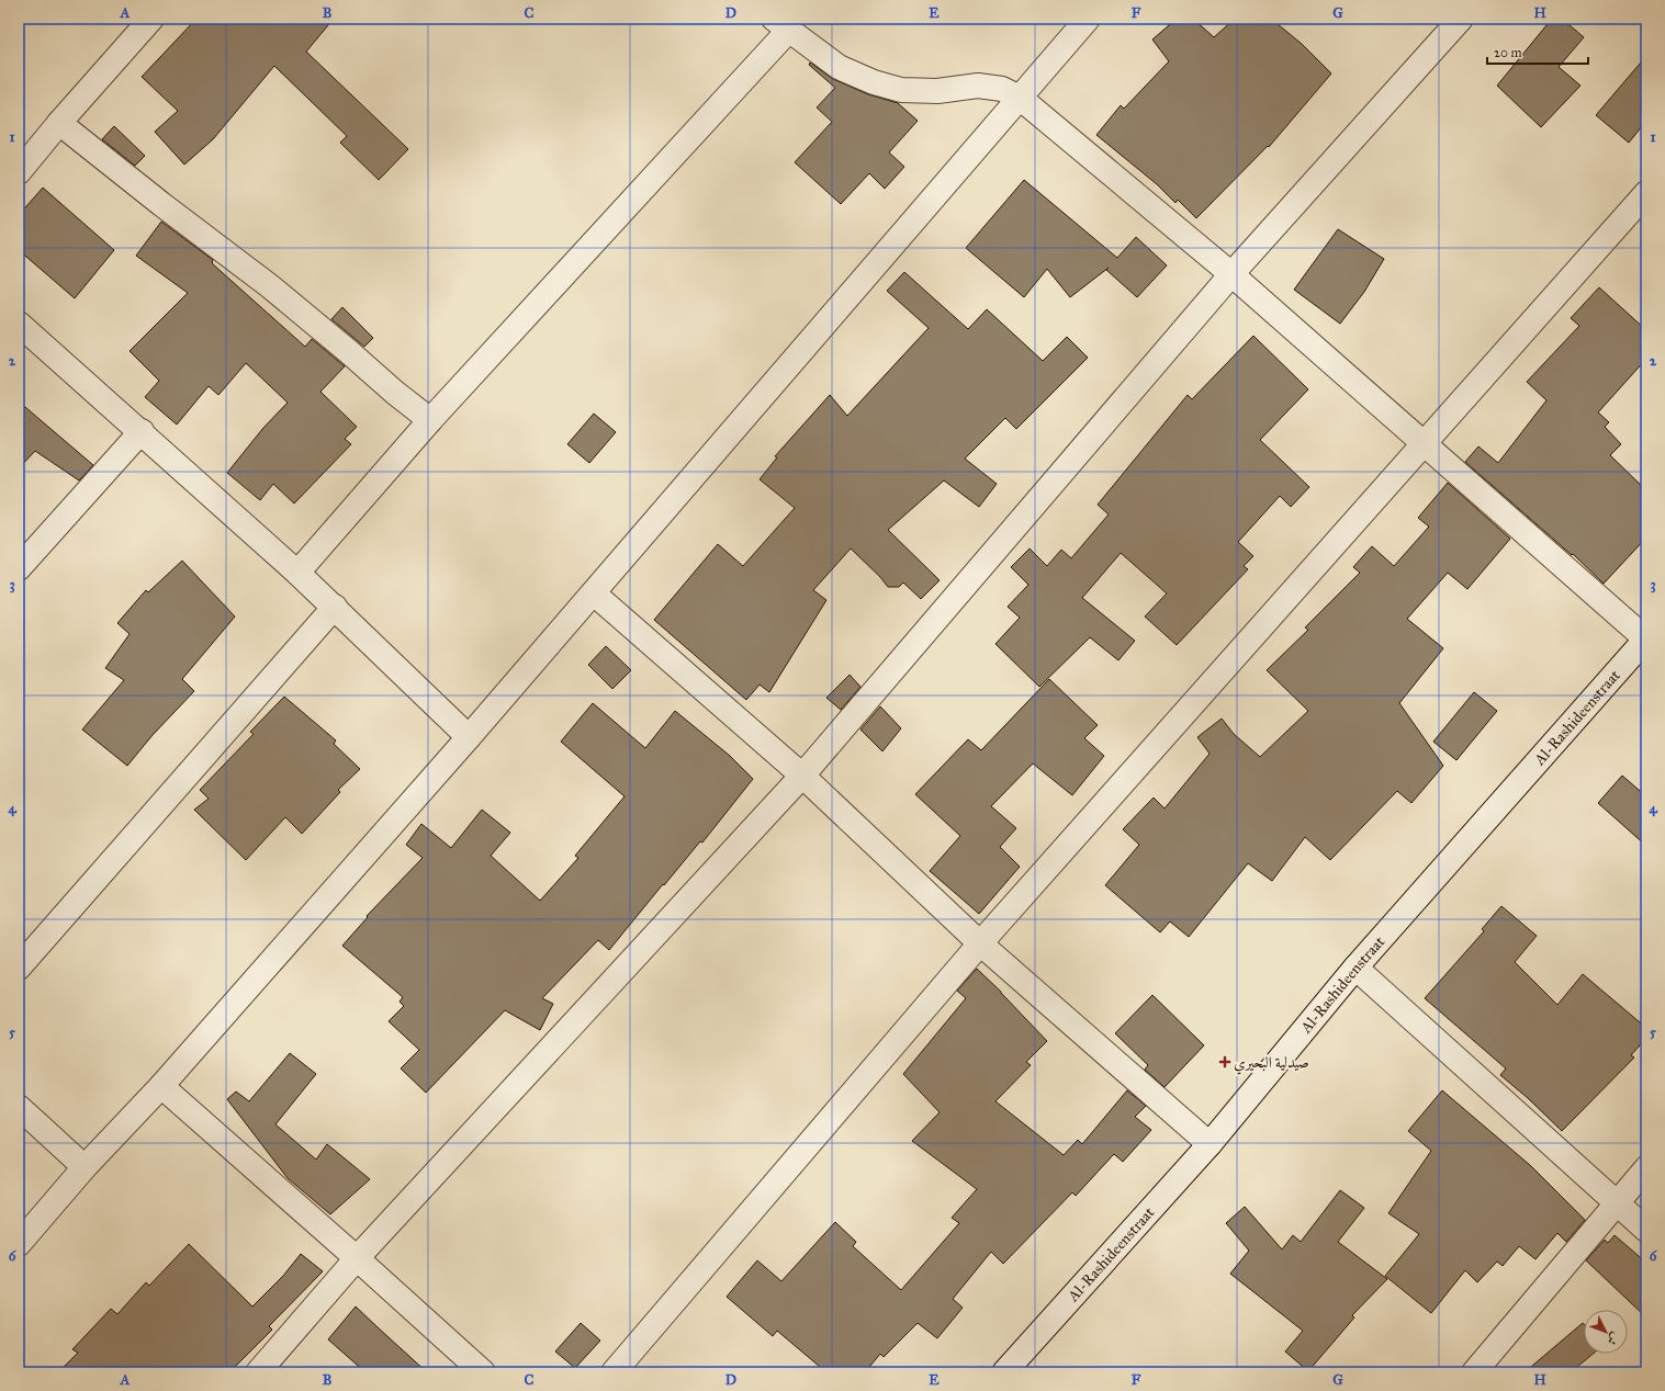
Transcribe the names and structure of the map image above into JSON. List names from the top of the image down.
{
  "streets": {
    "street": ["Al-Rashideenstraat"]
  },
  "places": {
    "health": ["صيدلية البحيري"]
  },
  "scale_bar": "20 m",
  "north": "bottom right",
  "grid": {
    "columns": [
      "A",
      "B",
      "C",
      "D",
      "E",
      "F",
      "G",
      "H"
    ],
    "rows": [
      "1",
      "2",
      "3",
      "4",
      "5",
      "6"
    ]
  }
}
